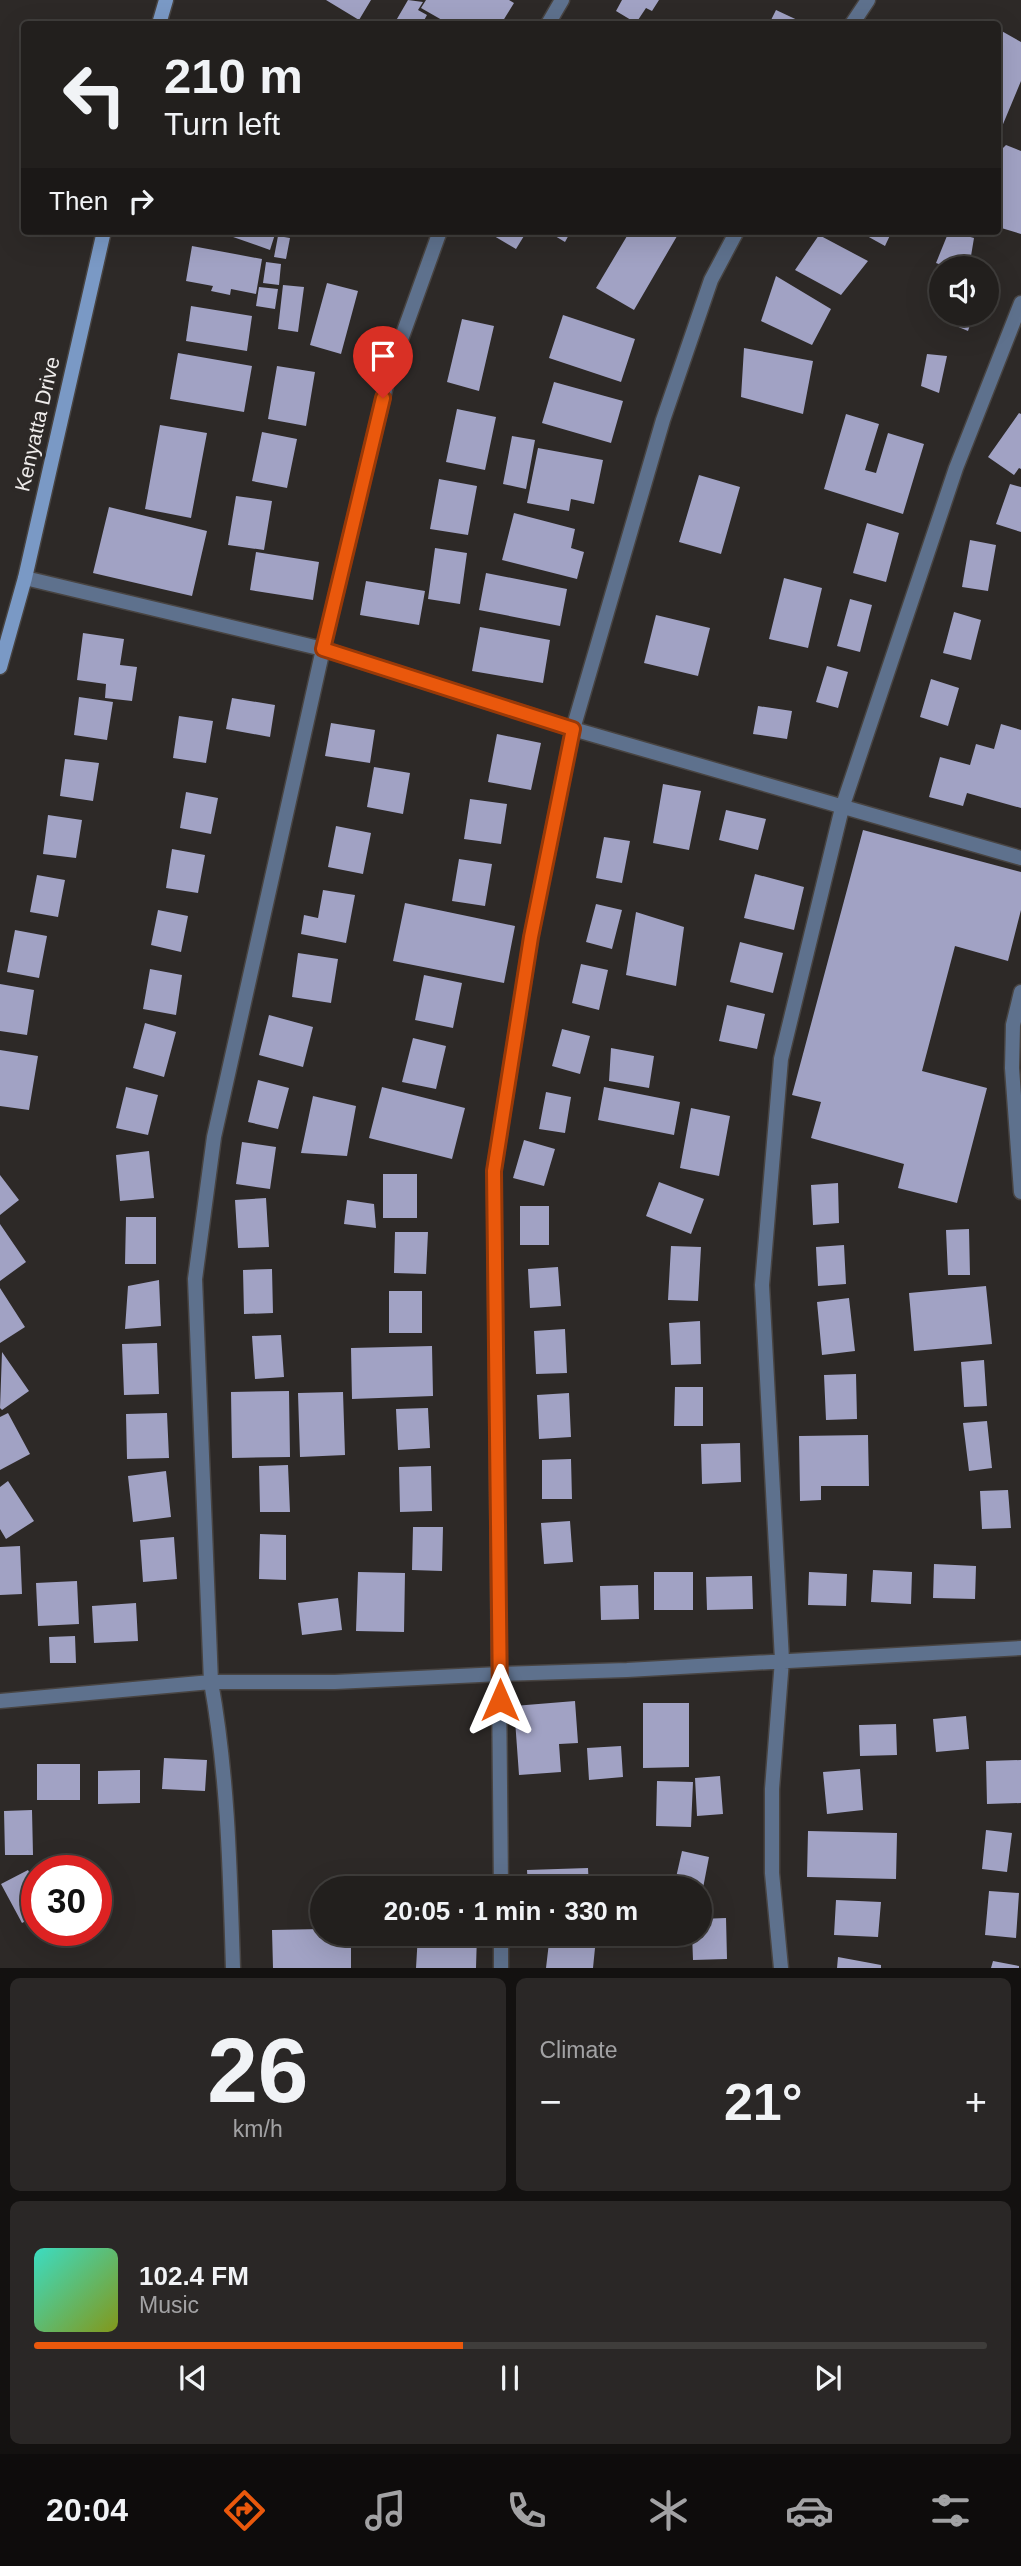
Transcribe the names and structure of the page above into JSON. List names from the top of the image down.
{
  "streets": {
    "main road": ["Kenyatta Drive"]
  },
  "page": {
    "turn": ["210 m", "Turn left"],
    "then": "Then",
    "limit": "30",
    "trip": "20:05 · 1 min · 330 m",
    "tile": [
      ["26", "km/h"],
      "Climate"
    ],
    "heat": ["−", "21°", "+"],
    "song": ["102.4 FM", "Music"],
    "tabs": "20:04"
  }
}
